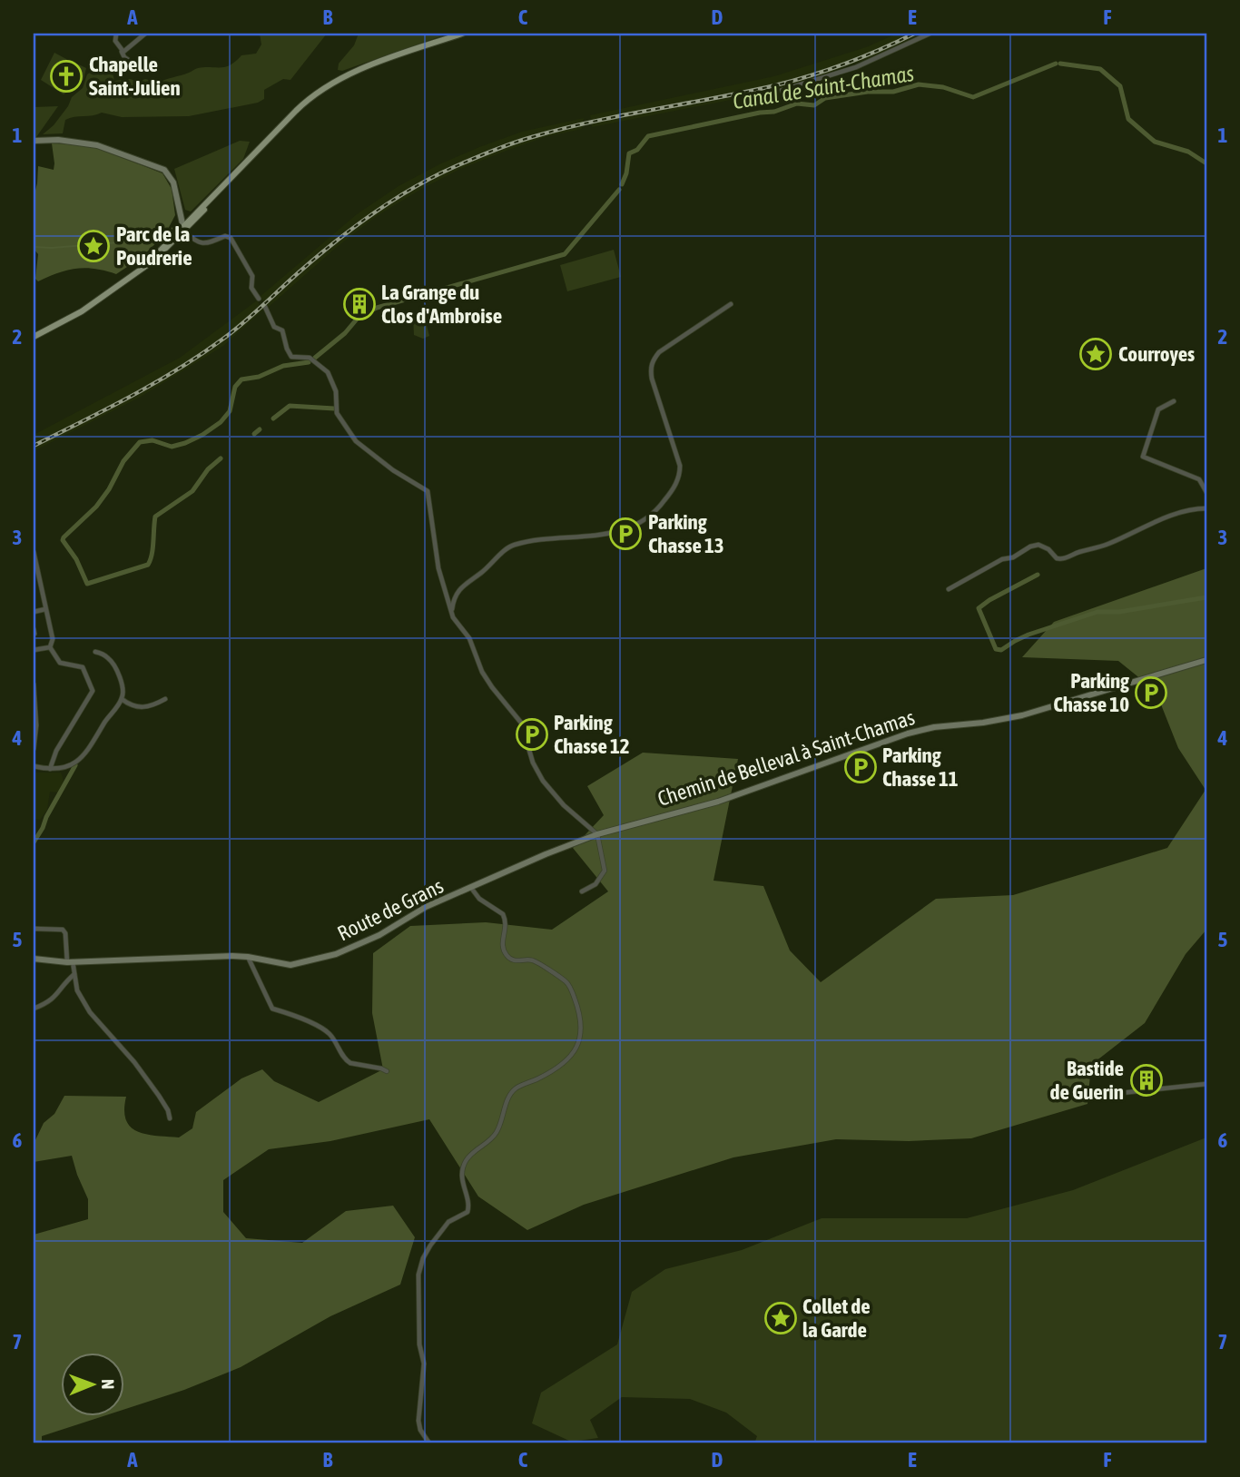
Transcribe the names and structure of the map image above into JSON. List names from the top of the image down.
{
  "streets": {
    "street": ["Chemin de Belleval à Saint-Chamas", "Route de Grans"]
  },
  "crossings": [
    ["Chemin de Belleval à Saint-Chamas", "Route de Grans"]
  ],
  "water": ["Canal de Saint-Chamas"],
  "places": {
    "church": ["Chapelle Saint-Julien"],
    "place": ["Parc de la Poudrerie", "Courroyes", "Collet de la Garde"],
    "building": ["La Grange du Clos d'Ambroise", "Bastide de Guerin"],
    "parking": [
      "Parking Chasse 13",
      "Parking Chasse 10",
      "Parking Chasse 12",
      "Parking Chasse 11"
    ]
  },
  "north": "right",
  "grid": {
    "columns": [
      "A",
      "B",
      "C",
      "D",
      "E",
      "F"
    ],
    "rows": [
      "1",
      "2",
      "3",
      "4",
      "5",
      "6",
      "7"
    ]
  }
}
